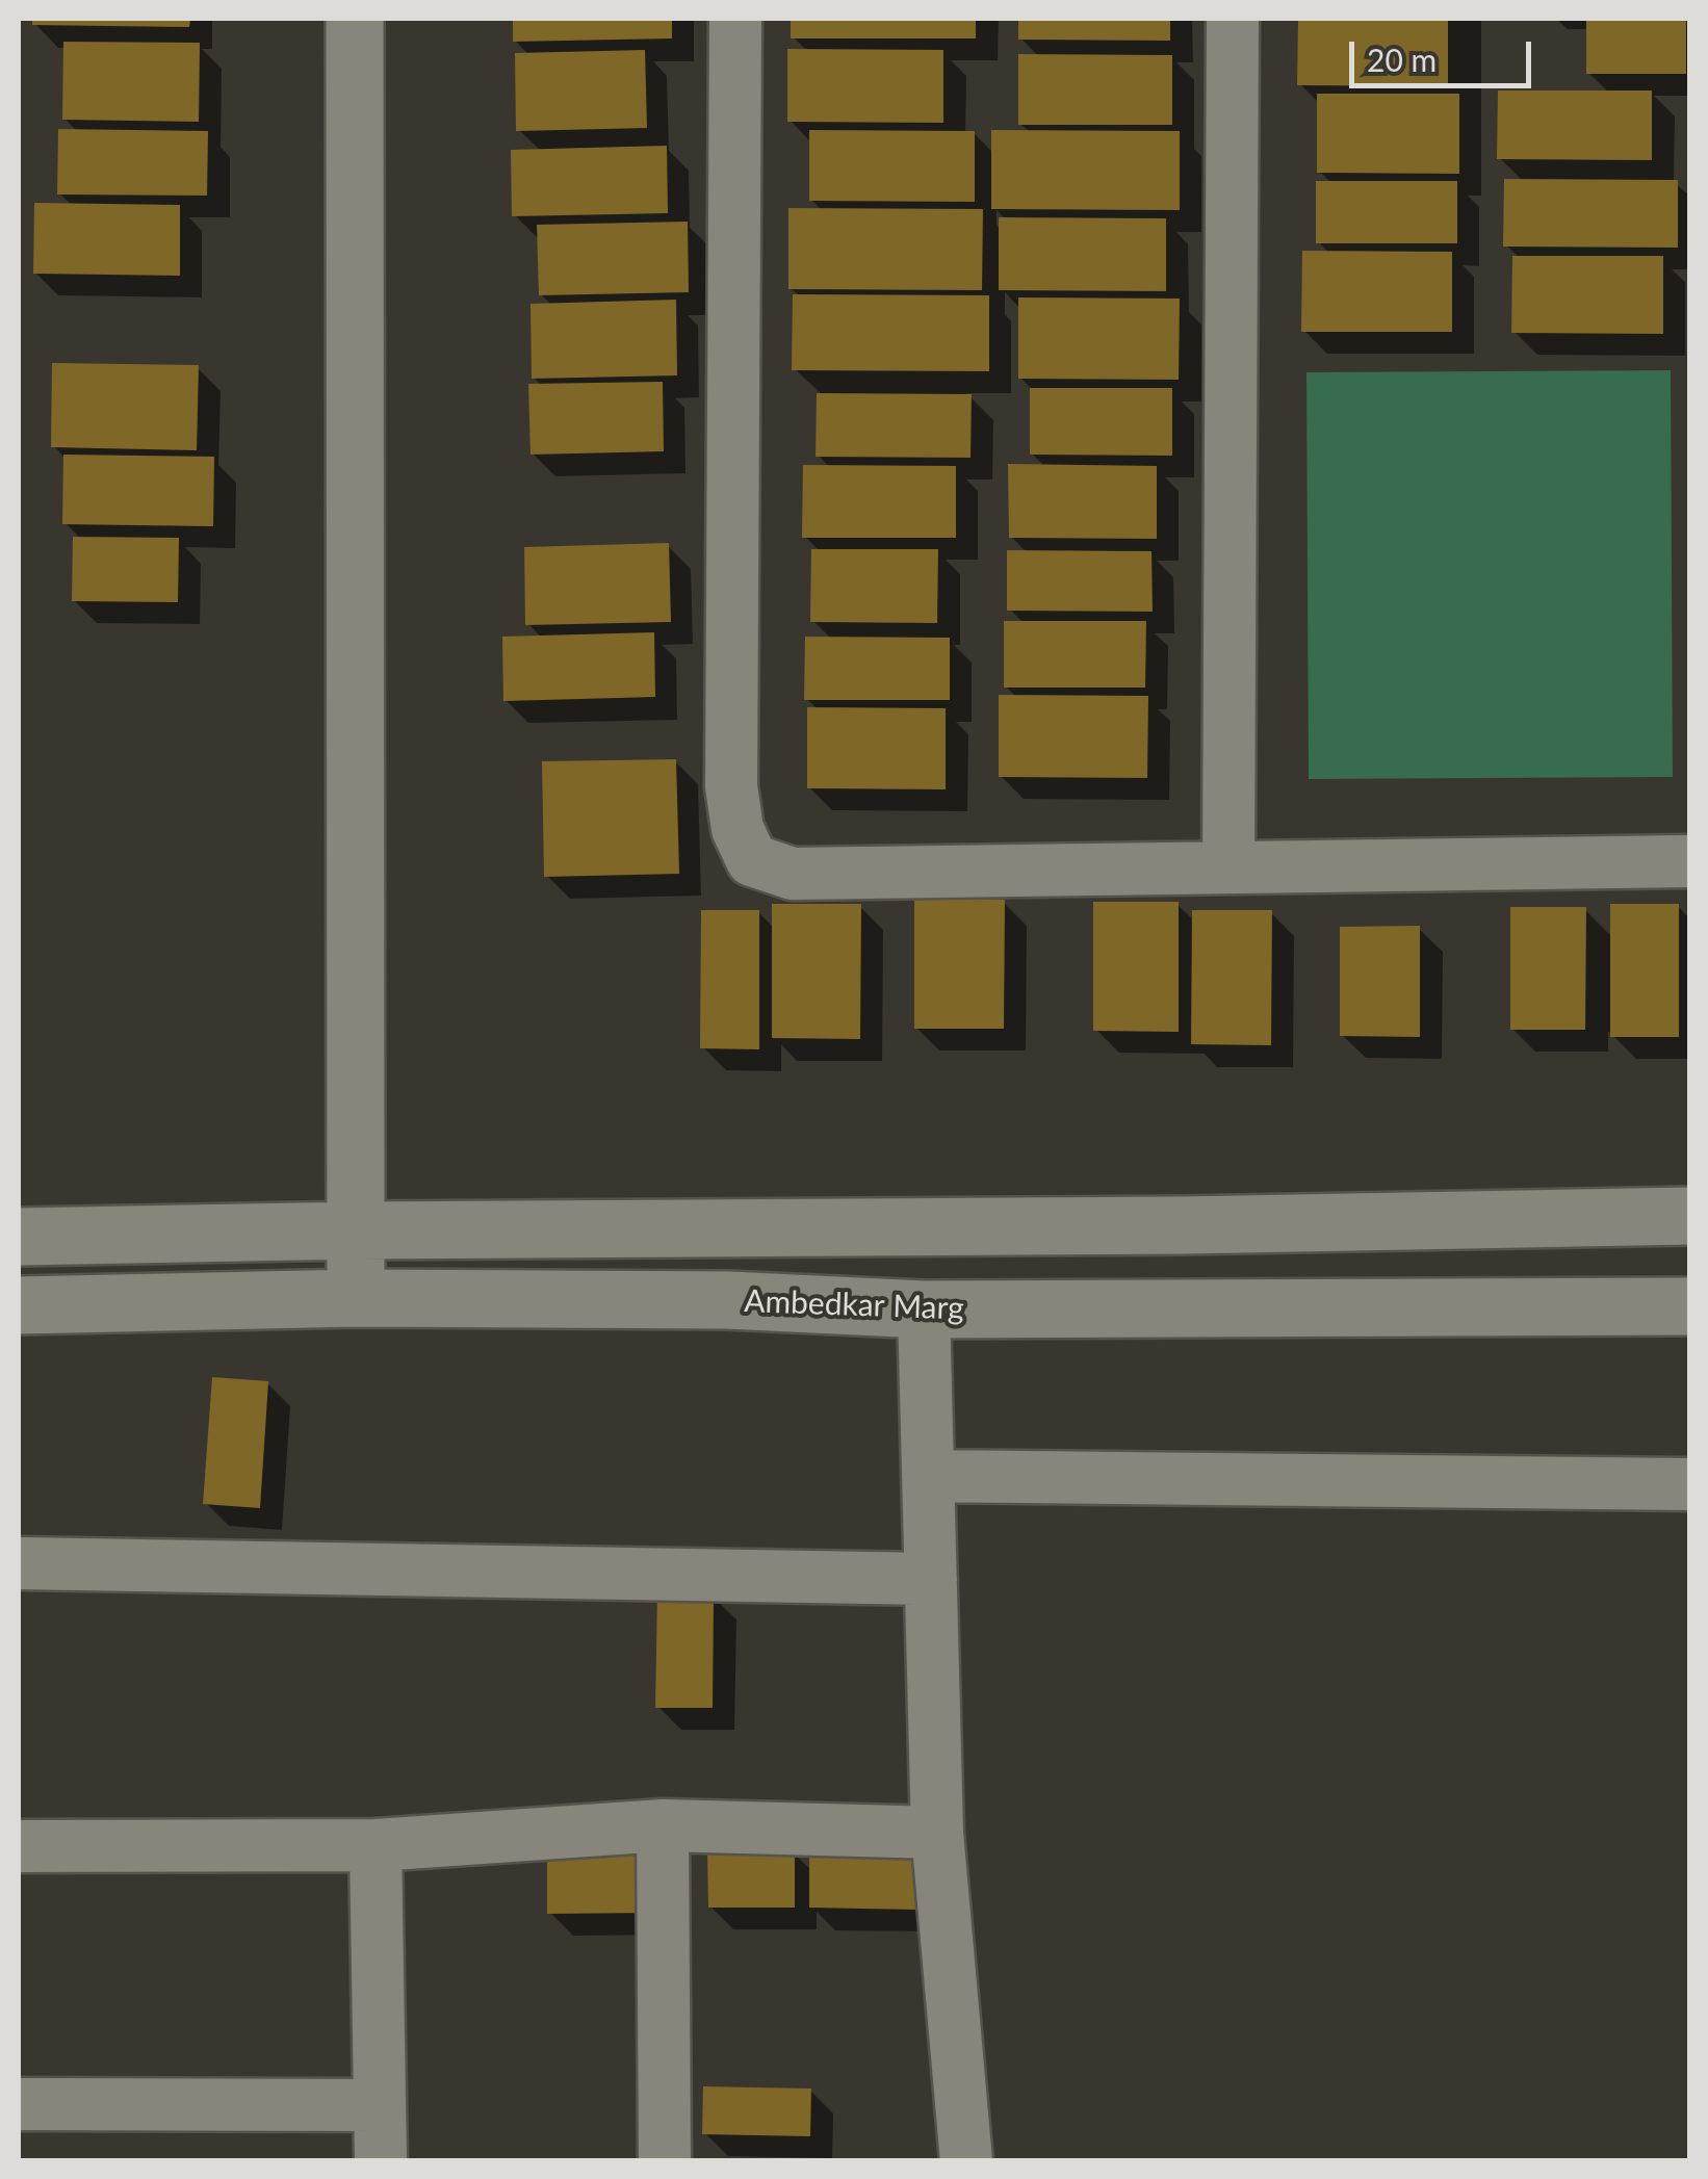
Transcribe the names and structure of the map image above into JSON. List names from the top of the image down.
{
  "streets": {
    "street": ["Ambedkar Marg"]
  },
  "scale_bar": "20 m"
}
